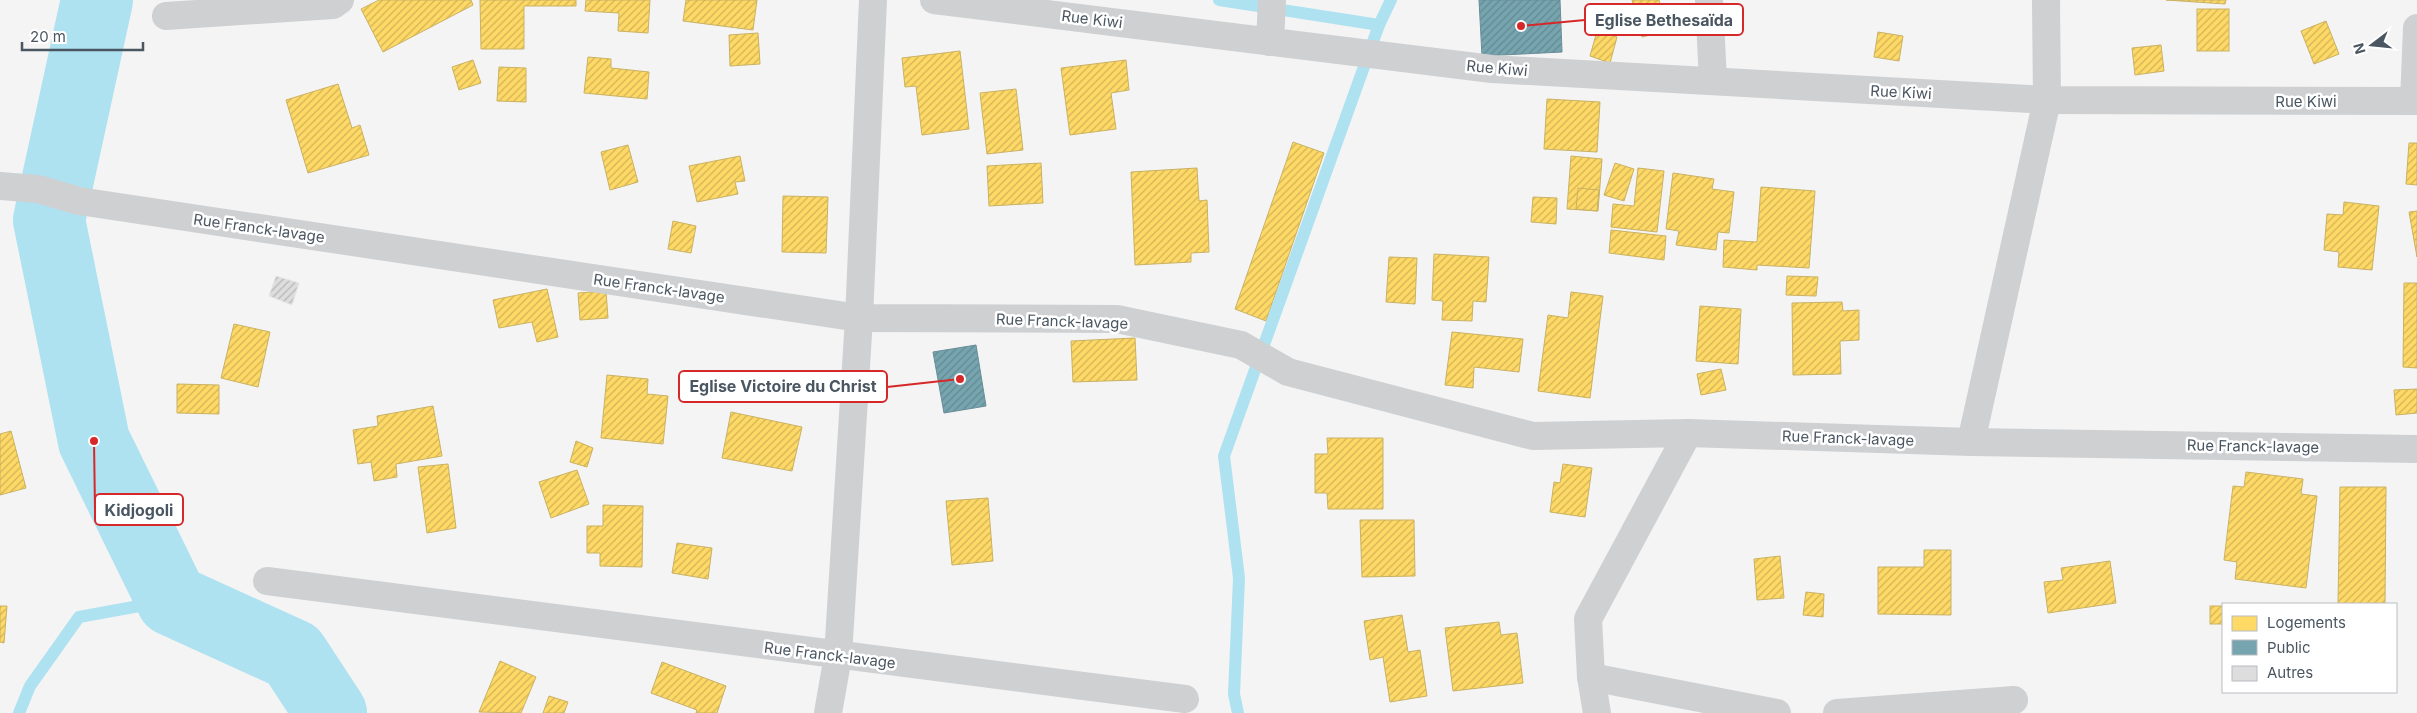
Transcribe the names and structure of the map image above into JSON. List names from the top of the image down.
{
  "streets": {
    "street": ["Rue Kiwi", "Rue Franck-lavage"]
  },
  "places": ["Eglise Bethesaïda", "Eglise Victoire du Christ", "Kidjogoli"],
  "legend": ["Logements", "Public", "Autres"],
  "scale_bar": "20 m",
  "north": "left"
}
